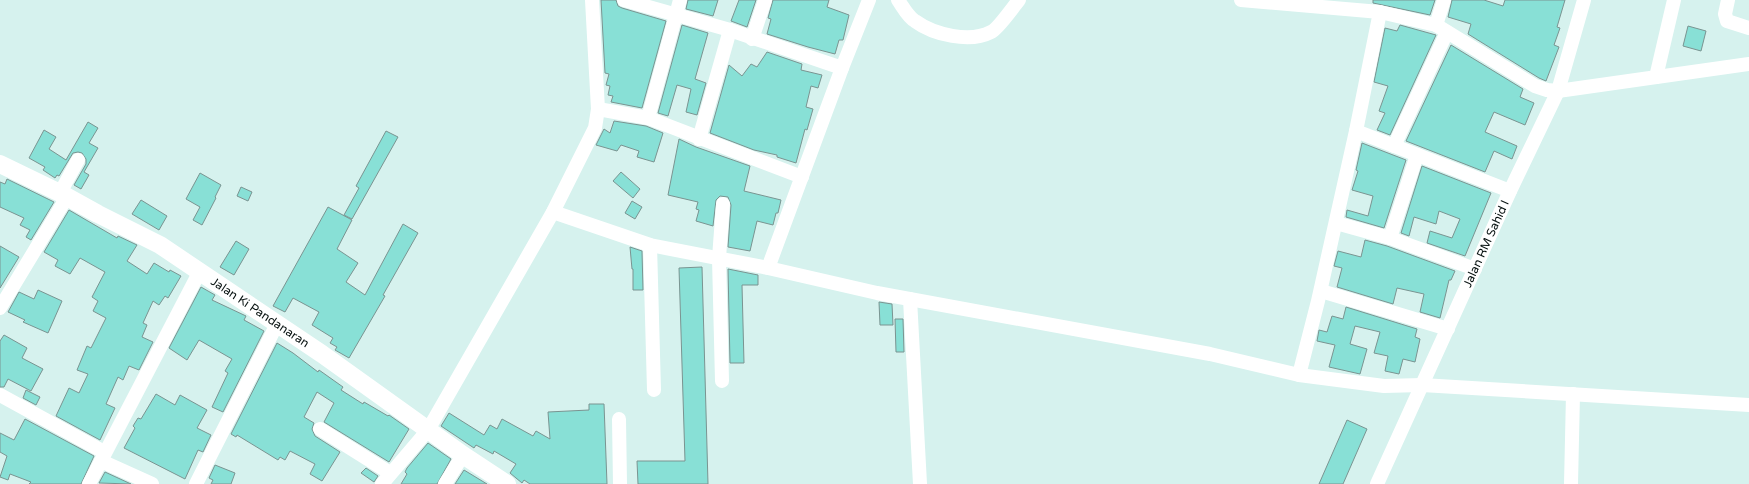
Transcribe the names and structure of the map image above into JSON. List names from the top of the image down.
{
  "streets": {
    "main road": ["Jalan Ki Pandanaran"],
    "street": ["Jalan RM Sahid I"]
  }
}
